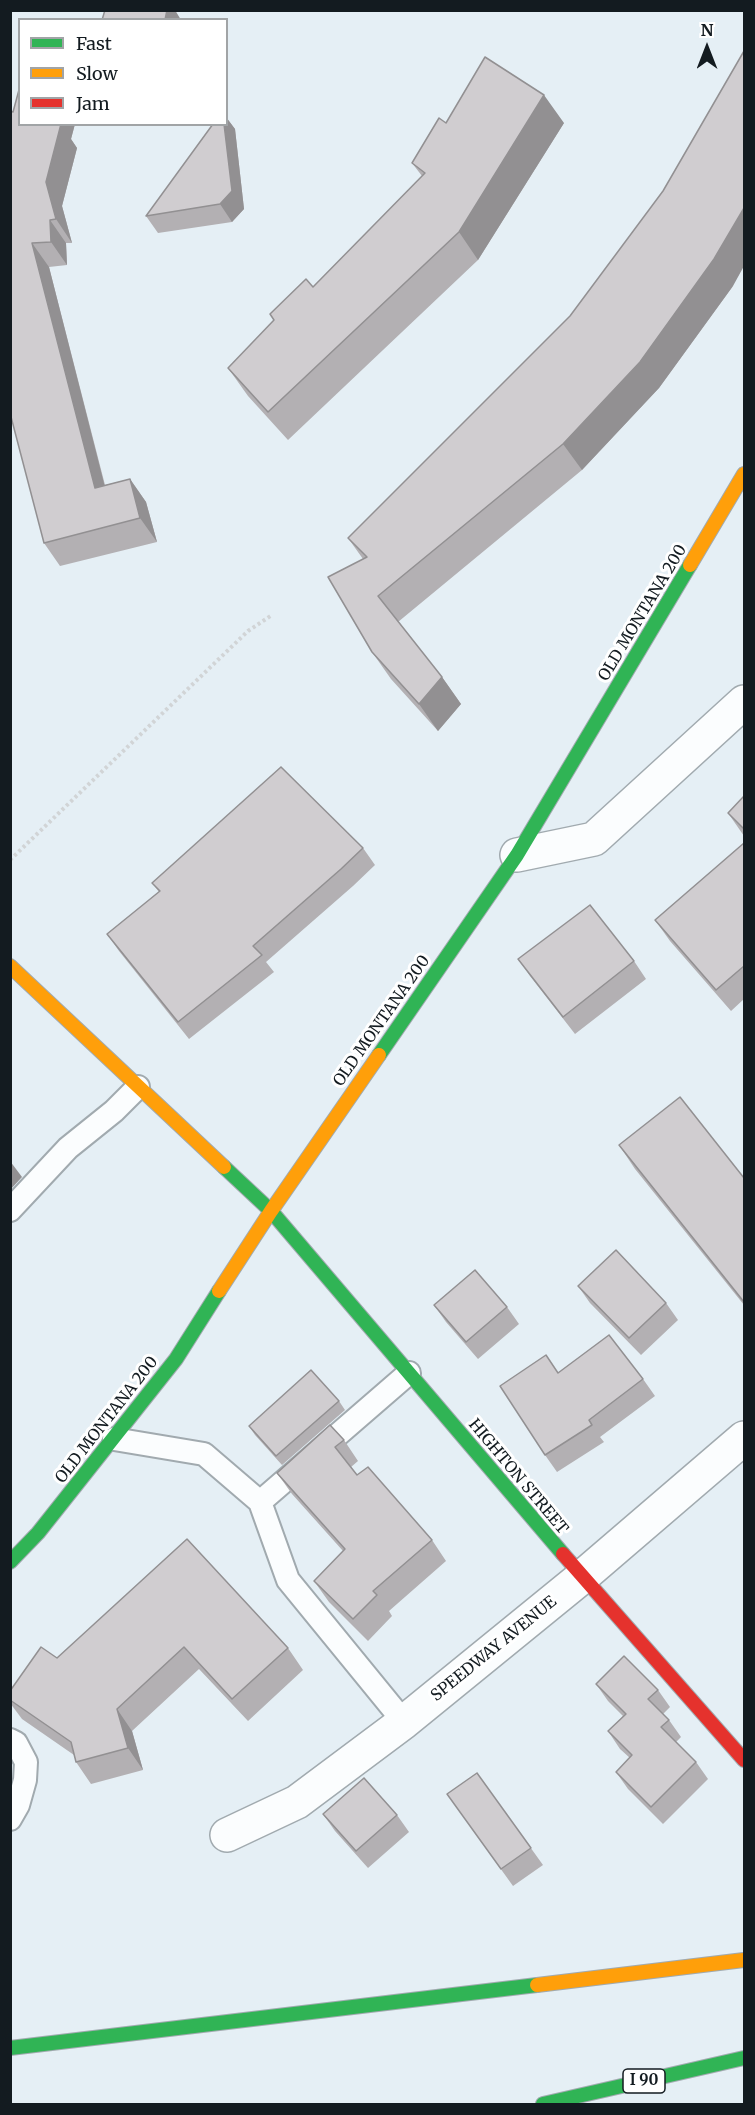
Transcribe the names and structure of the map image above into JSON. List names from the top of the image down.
{
  "streets": {
    "main road": ["OLD MONTANA 200", "HIGHTON STREET", "I 90"],
    "street": ["SPEEDWAY AVENUE"]
  },
  "crossings": [
    ["OLD MONTANA 200", "HIGHTON STREET"],
    ["HIGHTON STREET", "SPEEDWAY AVENUE"]
  ],
  "legend": ["Fast", "Slow", "Jam"],
  "north": "top"
}
